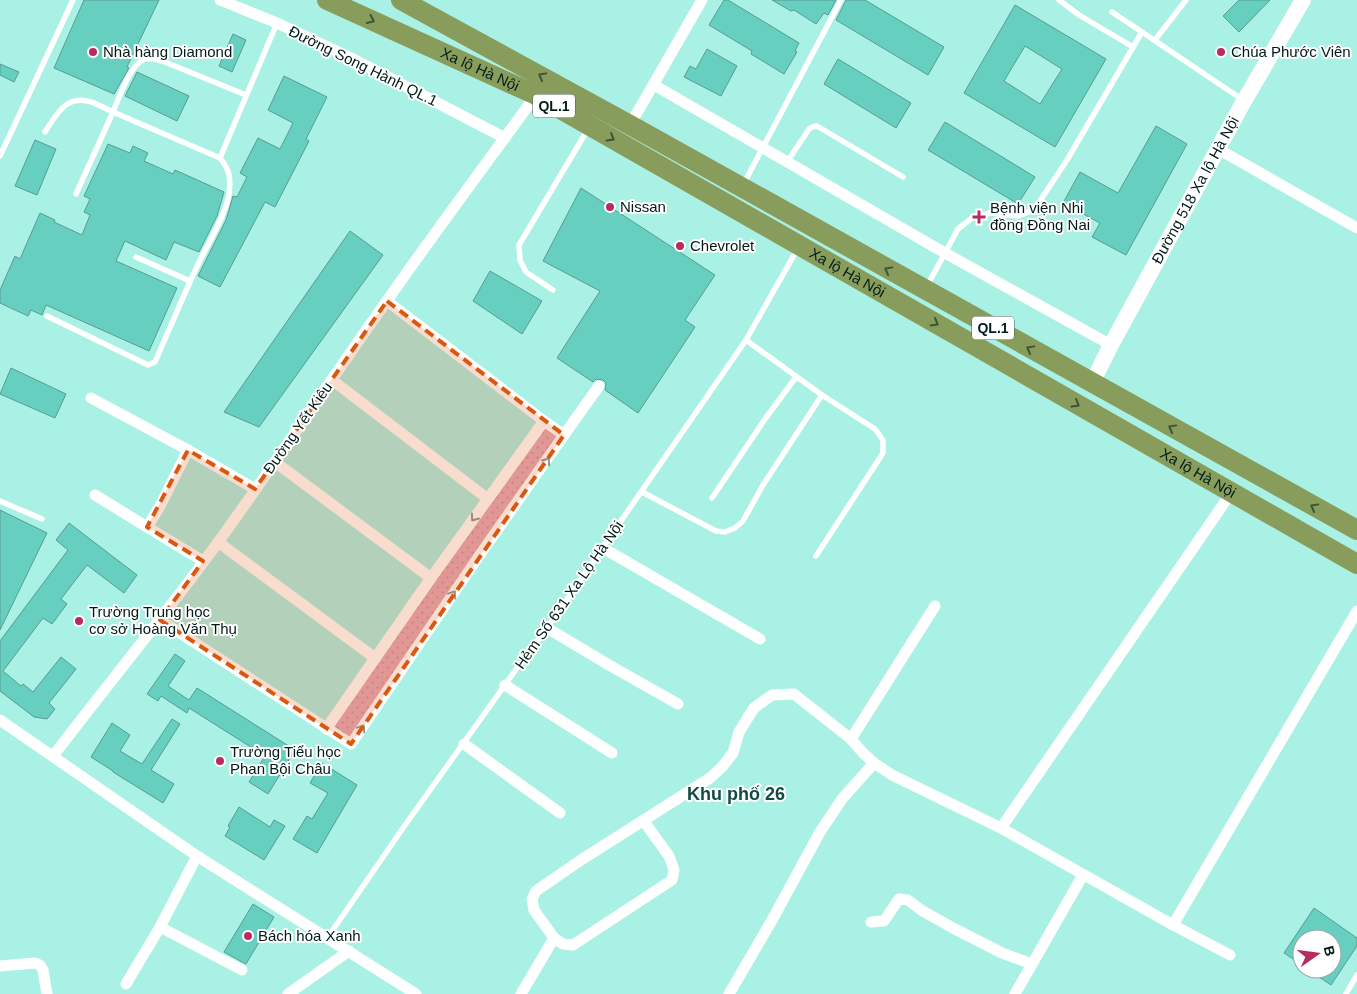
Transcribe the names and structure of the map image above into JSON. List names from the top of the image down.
{
  "streets": {
    "highway": ["Xa lộ Hà Nội", "QL.1"],
    "street": ["Đường Song Hành QL.1", "Đường 518 Xa lộ Hà Nội", "Đường Yết Kiêu"],
    "lane": ["Hẻm Số 631 Xa Lộ Hà Nội"]
  },
  "crossings": [
    ["Đường Song Hành QL.1", "Đường Yết Kiêu"],
    ["Xa lộ Hà Nội", "Đường 518 Xa lộ Hà Nội"],
    ["Xa lộ Hà Nội", "Đường Yết Kiêu"],
    ["Xa lộ Hà Nội", "Hẻm Số 631 Xa Lộ Hà Nội"]
  ],
  "districts": ["Khu phố 26"],
  "places": {
    "other": [
      "Nhà hàng Diamond",
      "Chúa Phước Viên",
      "Nissan",
      "Chevrolet",
      "Trường Trung học cơ sở Hoàng Văn Thụ",
      "Trường Tiểu học Phan Bội Châu",
      "Bách hóa Xanh"
    ],
    "health": ["Bệnh viện Nhi đồng Đồng Nai"]
  },
  "north": "right"
}
